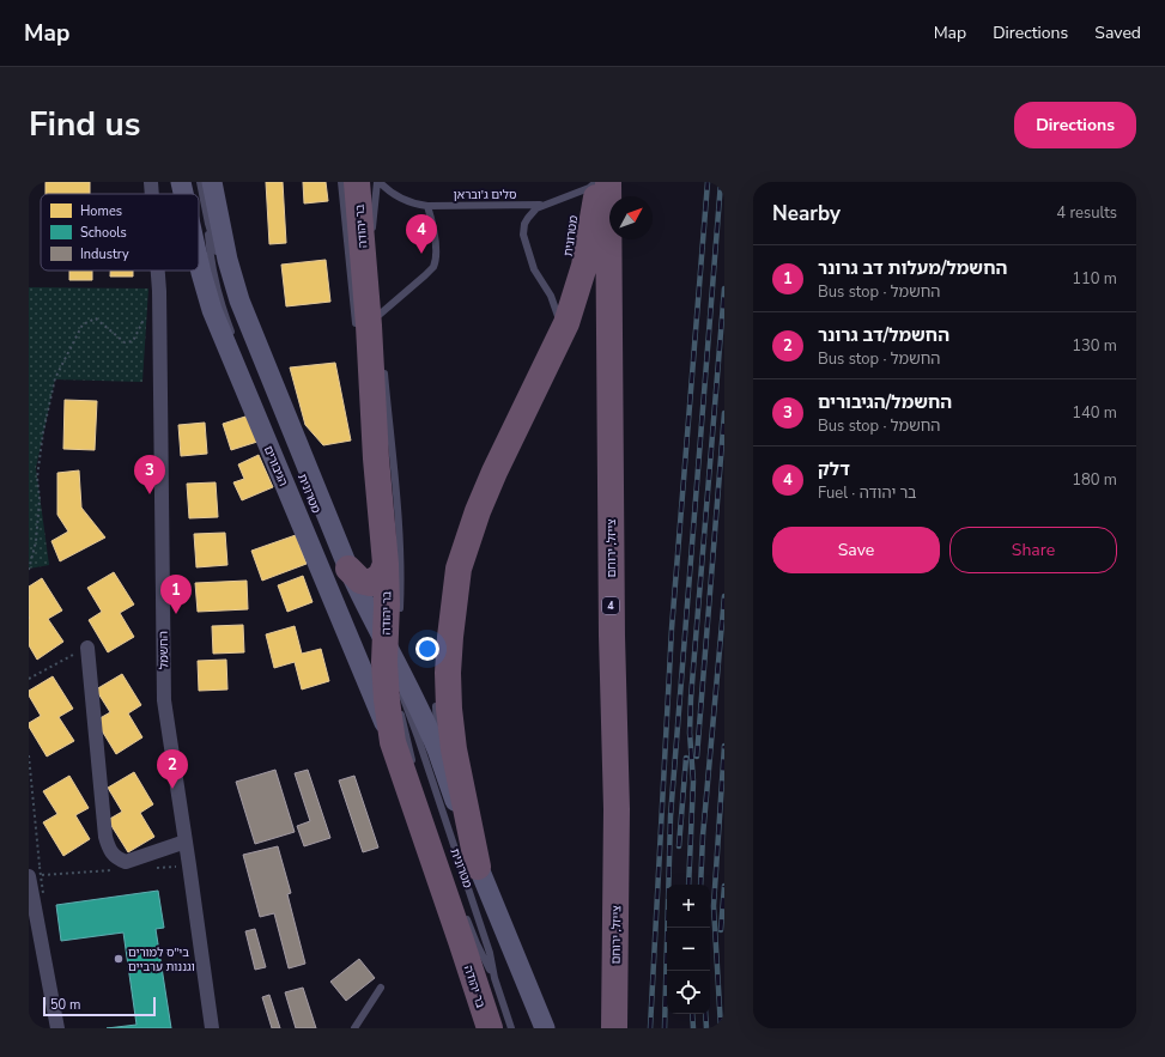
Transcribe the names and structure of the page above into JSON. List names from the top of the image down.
{
  "streets": {
    "highway": ["בר יהודה", "צייזל, ירוחם", "4"],
    "street": ["הגיבורים", "החשמל"],
    "lane": ["סלים ג'ובראן", "מטרונית"]
  },
  "crossings": [
    ["סלים ג'ובראן", "בר יהודה"],
    ["בר יהודה", "מטרונית"],
    ["בר יהודה", "הגיבורים"]
  ],
  "places": ["בי\"ס למורים וגננות ערביים"],
  "legend": ["Homes", "Schools", "Industry"],
  "scale_bar": "50 m",
  "north": "top right",
  "page": {
    "header": "Map",
    "nav": ["Map", "Directions", "Saved"],
    "title": "Find us",
    "buttons": [
      "Directions",
      ["Save", "Share"]
    ],
    "heading": ["Nearby", "4 results"],
    "pins": [
      "4",
      "3",
      "1",
      "2"
    ],
    "list": [
      {
        "mark": "1",
        "name": "החשמל/מעלות דב גרונר",
        "note": "Bus stop · החשמל",
        "value": "110 m"
      },
      {
        "mark": "2",
        "name": "החשמל/דב גרונר",
        "note": "Bus stop · החשמל",
        "value": "130 m"
      },
      {
        "mark": "3",
        "name": "החשמל/הגיבורים",
        "note": "Bus stop · החשמל",
        "value": "140 m"
      },
      {
        "mark": "4",
        "name": "דלק",
        "note": "Fuel · בר יהודה",
        "value": "180 m"
      }
    ],
    "map_buttons": ["+", "−"],
    "scale": "50 m"
  }
}
